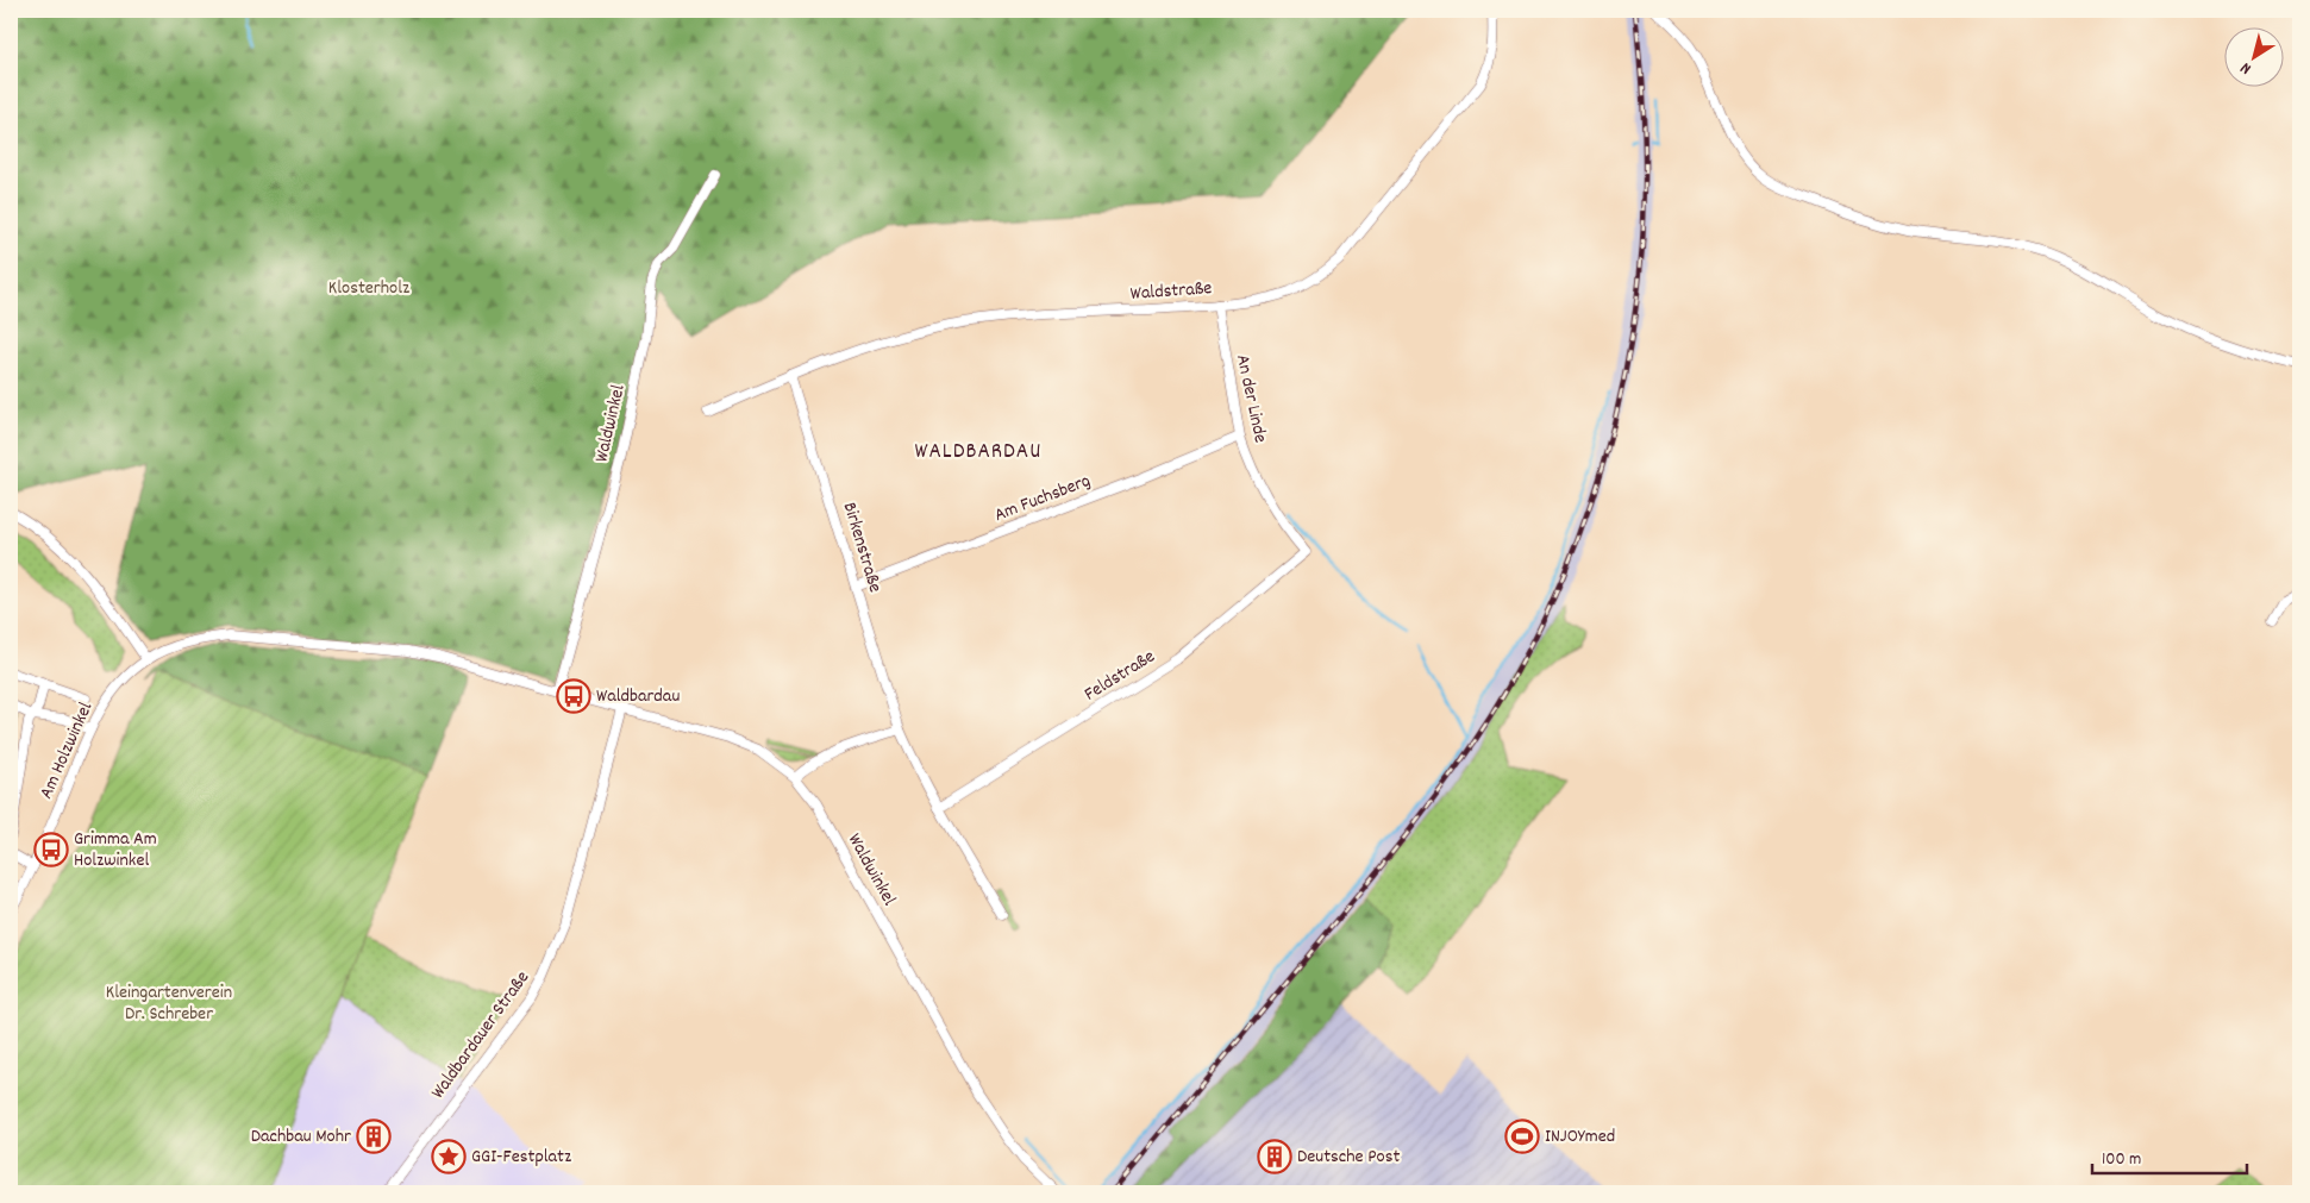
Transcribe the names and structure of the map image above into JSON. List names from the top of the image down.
{
  "streets": {
    "street": [
      "Waldstraße",
      "An der Linde",
      "Waldwinkel",
      "Am Fuchsberg",
      "Birkenstraße",
      "Feldstraße",
      "Am Holzwinkel",
      "Waldbardauer Straße"
    ]
  },
  "crossings": [
    ["Waldstraße", "An der Linde"],
    ["Waldstraße", "Birkenstraße"],
    ["An der Linde", "Am Fuchsberg"],
    ["An der Linde", "Feldstraße"],
    ["Waldwinkel", "Am Holzwinkel"],
    ["Waldwinkel", "Waldbardauer Straße"],
    ["Am Fuchsberg", "Birkenstraße"],
    ["Birkenstraße", "Feldstraße"]
  ],
  "districts": ["WALDBARDAU"],
  "parks": ["Klosterholz", "Kleingartenverein Dr. Schreber"],
  "places": {
    "bus stop": ["Waldbardau", "Grimma Am Holzwinkel"],
    "building": ["Dachbau Mohr", "Deutsche Post"],
    "sports": ["INJOYmed"],
    "place": ["GGI-Festplatz"]
  },
  "scale_bar": "100 m",
  "north": "bottom left"
}
